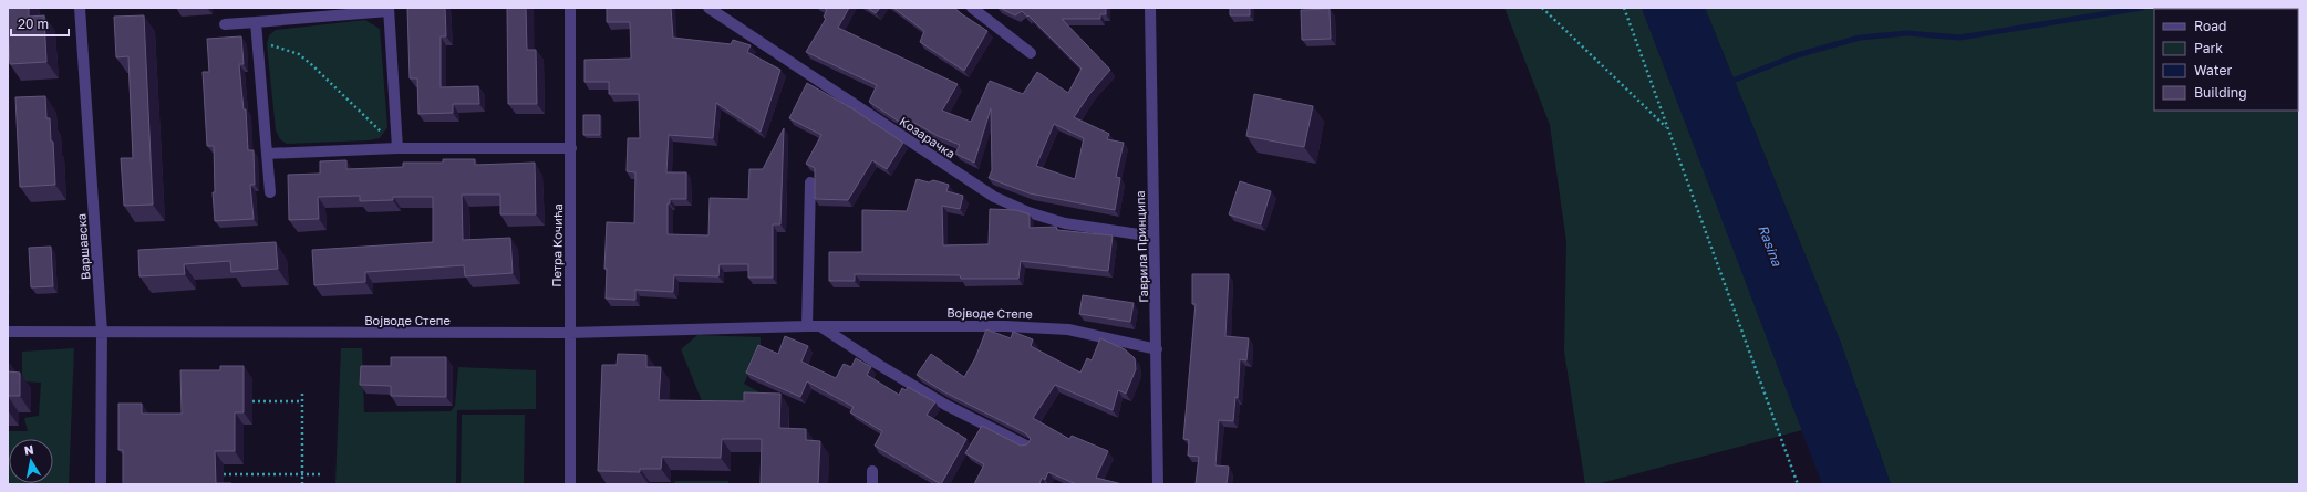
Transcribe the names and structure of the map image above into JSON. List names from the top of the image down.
{
  "streets": {
    "street": [
      "Козарачка",
      "Петра Кочића",
      "Варшавска",
      "Гаврила Принципа",
      "Војводе Степе"
    ]
  },
  "crossings": [
    ["Козарачка", "Гаврила Принципа"],
    ["Петра Кочића", "Војводе Степе"],
    ["Варшавска", "Војводе Степе"],
    ["Гаврила Принципа", "Војводе Степе"]
  ],
  "water": ["Rasina"],
  "legend": [
    "Road",
    "Park",
    "Water",
    "Building"
  ],
  "scale_bar": "20 m",
  "north": "top"
}
